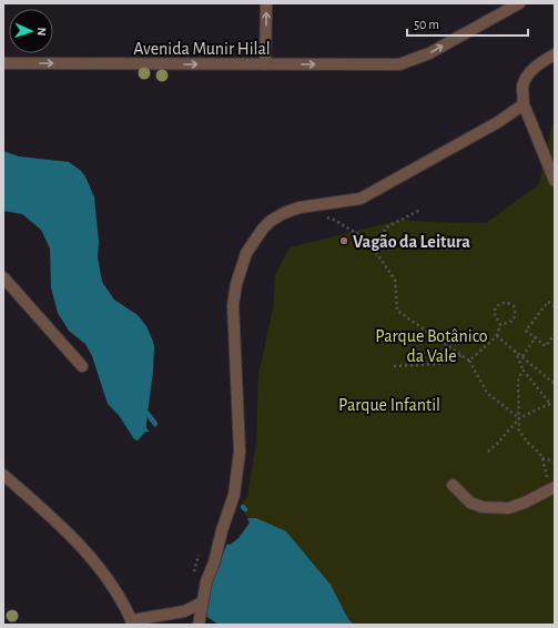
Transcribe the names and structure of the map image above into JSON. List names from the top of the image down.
{
  "streets": {
    "street": ["Avenida Munir Hilal"]
  },
  "one_way": ["Avenida Munir Hilal"],
  "parks": ["Parque Botânico da Vale", "Parque Infantil"],
  "places": ["Vagão da Leitura"],
  "scale_bar": "50 m",
  "north": "right"
}
